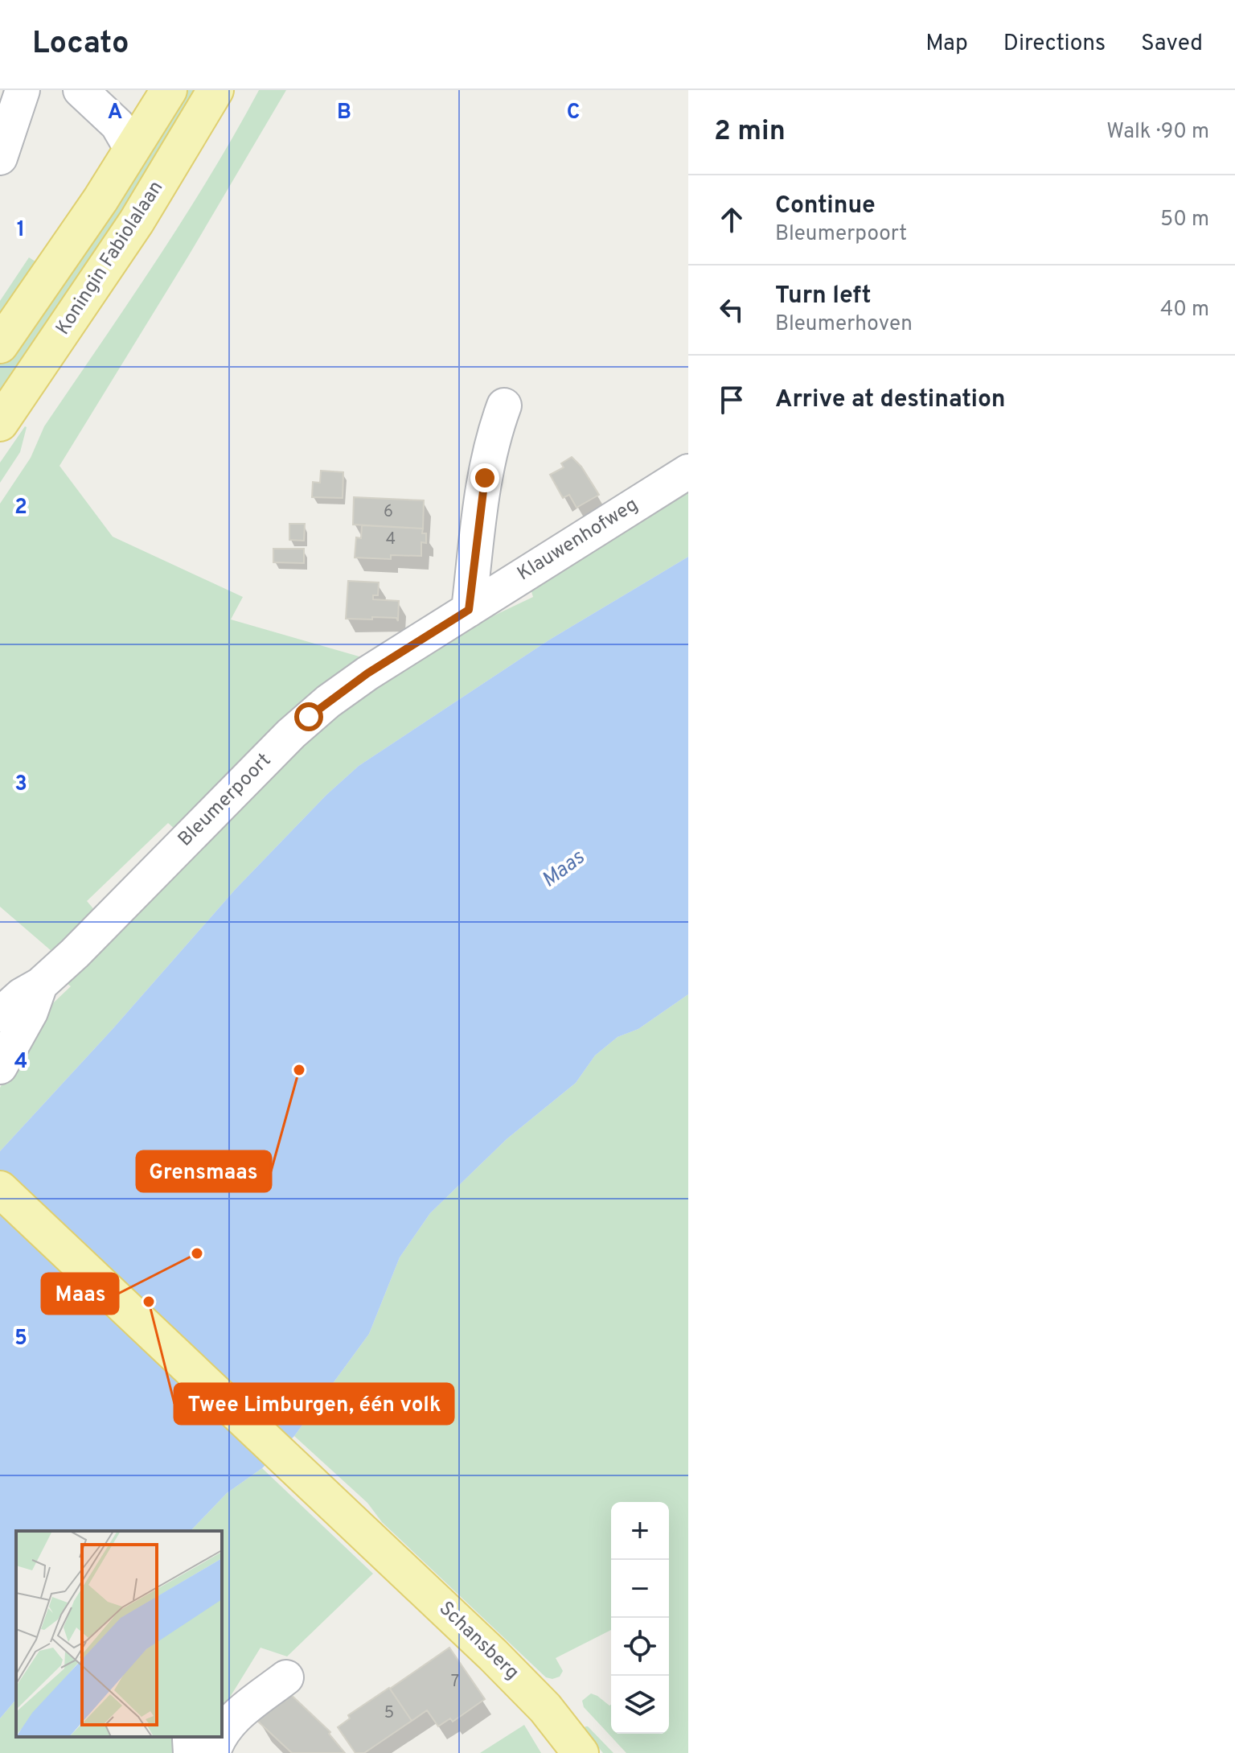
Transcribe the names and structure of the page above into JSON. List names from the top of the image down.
{
  "streets": {
    "main road": ["Koningin Fabiolalaan", "Schansberg"],
    "street": ["Klauwenhofweg", "Bleumerpoort"]
  },
  "crossings": [
    ["Klauwenhofweg", "Bleumerpoort"]
  ],
  "water": ["Maas"],
  "places": ["Grensmaas", "Maas", "Twee Limburgen, één volk"],
  "house_numbers": [
    "6",
    "4",
    "7",
    "5"
  ],
  "page": {
    "header": "Locato",
    "nav": ["Map", "Directions", "Saved"],
    "heading": ["2 min", "Walk · 90 m"],
    "list": [
      ["Continue", "Bleumerpoort", "50 m"],
      ["Turn left", "Bleumerhoven", "40 m"],
      "Arrive at destination"
    ],
    "map_buttons": ["+", "−"]
  },
  "grid": {
    "columns": ["A", "B", "C"],
    "rows": [
      "1",
      "2",
      "3",
      "4",
      "5"
    ]
  }
}
